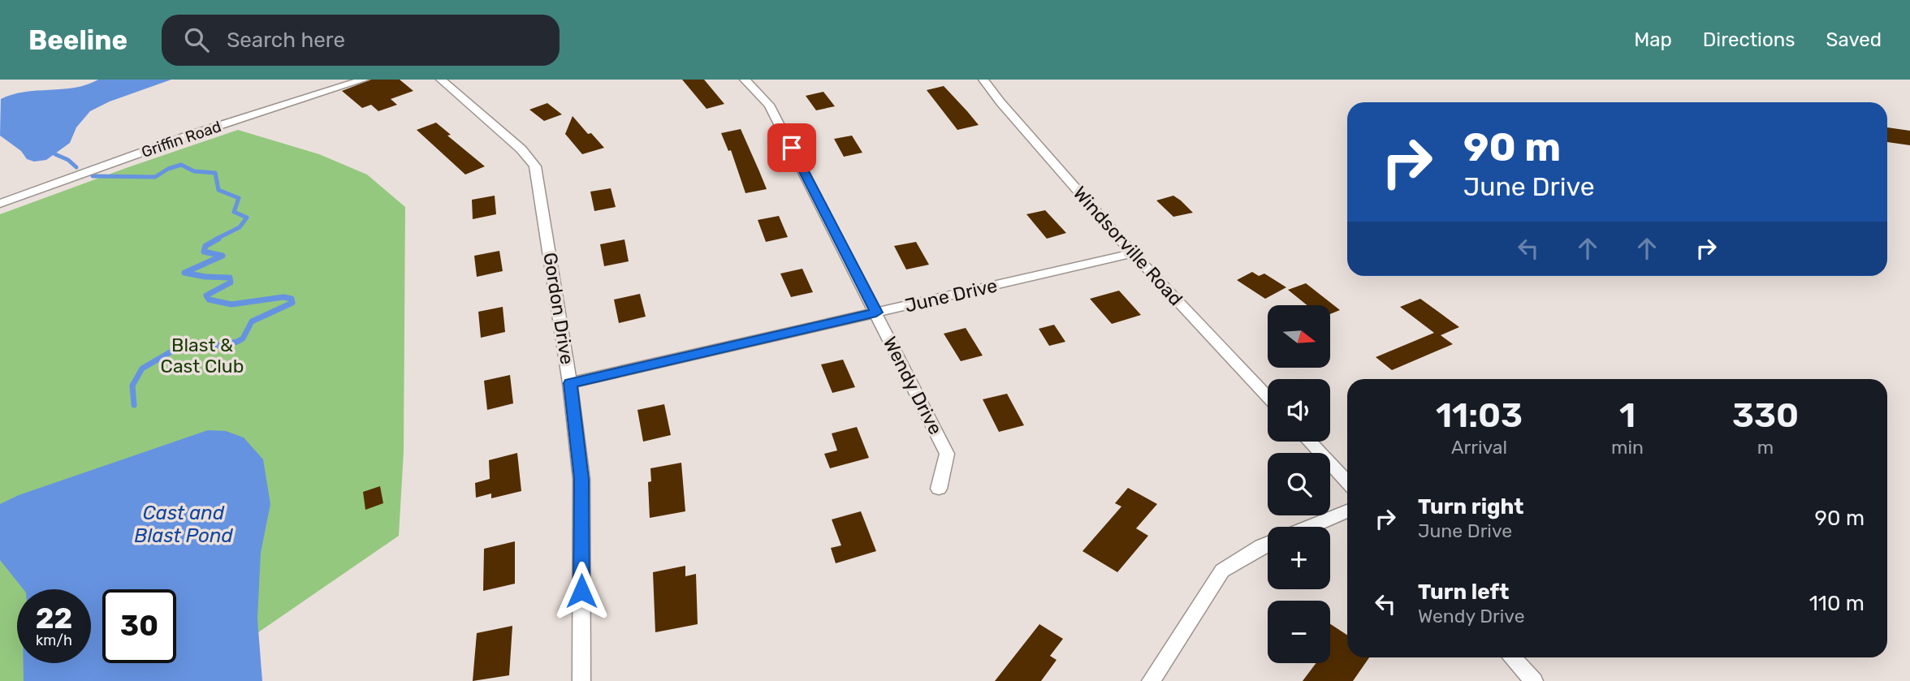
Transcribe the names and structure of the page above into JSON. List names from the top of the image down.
{
  "streets": {
    "street": [
      "Griffin Road",
      "Windsorville Road",
      "June Drive",
      "Gordon Drive",
      "Wendy Drive"
    ]
  },
  "crossings": [
    ["Windsorville Road", "June Drive"],
    ["June Drive", "Gordon Drive"],
    ["June Drive", "Wendy Drive"]
  ],
  "water": ["Cast and Blast Pond"],
  "parks": ["Blast & Cast Club"],
  "north": "right",
  "page": {
    "header": "Beeline",
    "search": "Search here",
    "nav": ["Map", "Directions", "Saved"],
    "turn": ["90 m", "June Drive"],
    "map_buttons": ["+", "−"],
    "eta": [
      "11:03",
      "Arrival",
      "1",
      "min",
      "330",
      "m"
    ],
    "list": [
      {
        "name": "Turn right",
        "note": "June Drive",
        "value": "90 m"
      },
      {
        "name": "Turn left",
        "note": "Wendy Drive",
        "value": "110 m"
      }
    ],
    "speed": "22 km/h",
    "limit": "30"
  }
}
